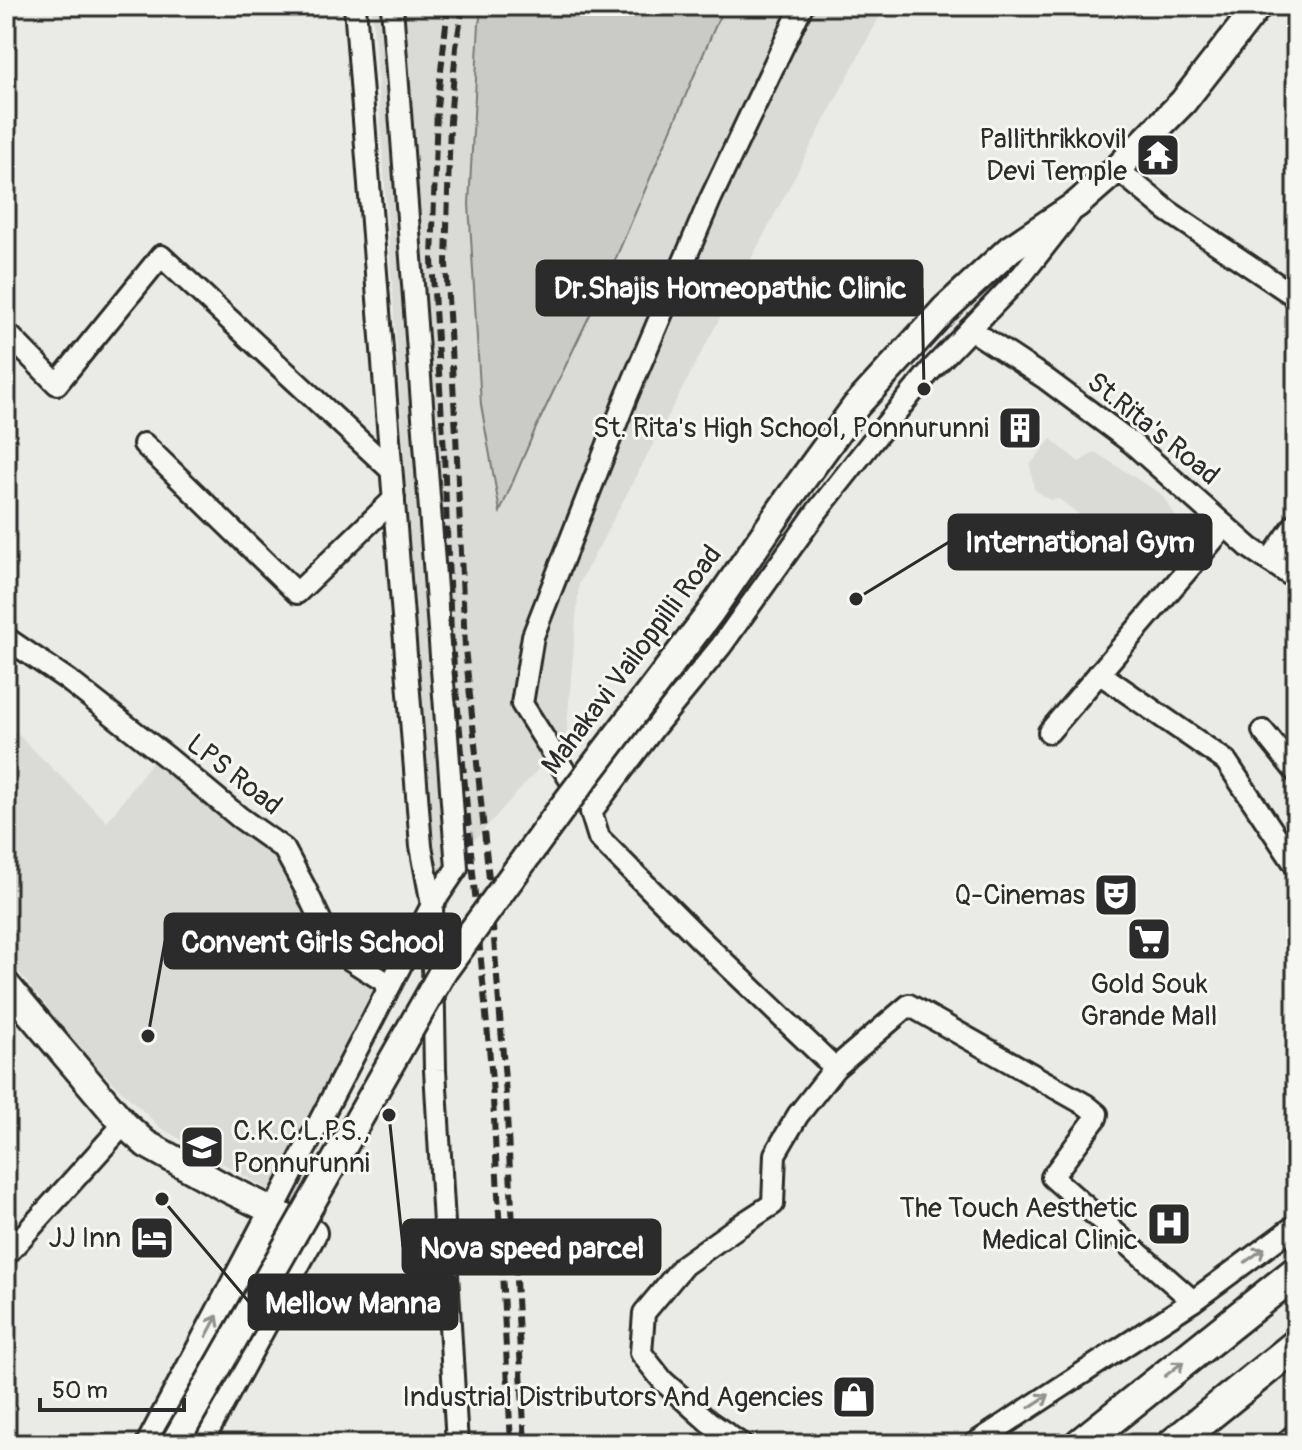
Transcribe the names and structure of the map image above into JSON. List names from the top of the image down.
{
  "streets": {
    "main road": ["Mahakavi Vailoppilli Road"],
    "street": ["St.Rita's Road", "LPS Road"]
  },
  "places": {
    "temple": ["Pallithrikkovil Devi Temple"],
    "other": [
      "Dr.Shajis Homeopathic Clinic",
      "International Gym",
      "Convent Girls School",
      "Nova speed parcel",
      "Mellow Manna"
    ],
    "building": ["St. Rita's High School, Ponnurunni"],
    "theatre": ["Q-Cinemas"],
    "supermarket": ["Gold Souk Grande Mall"],
    "school or university": ["C.K.C.L.P.S., Ponnurunni"],
    "hospital": ["The Touch Aesthetic Medical Clinic"],
    "hotel": ["JJ Inn"],
    "shop": ["Industrial Distributors And Agencies"]
  },
  "scale_bar": "50 m"
}
